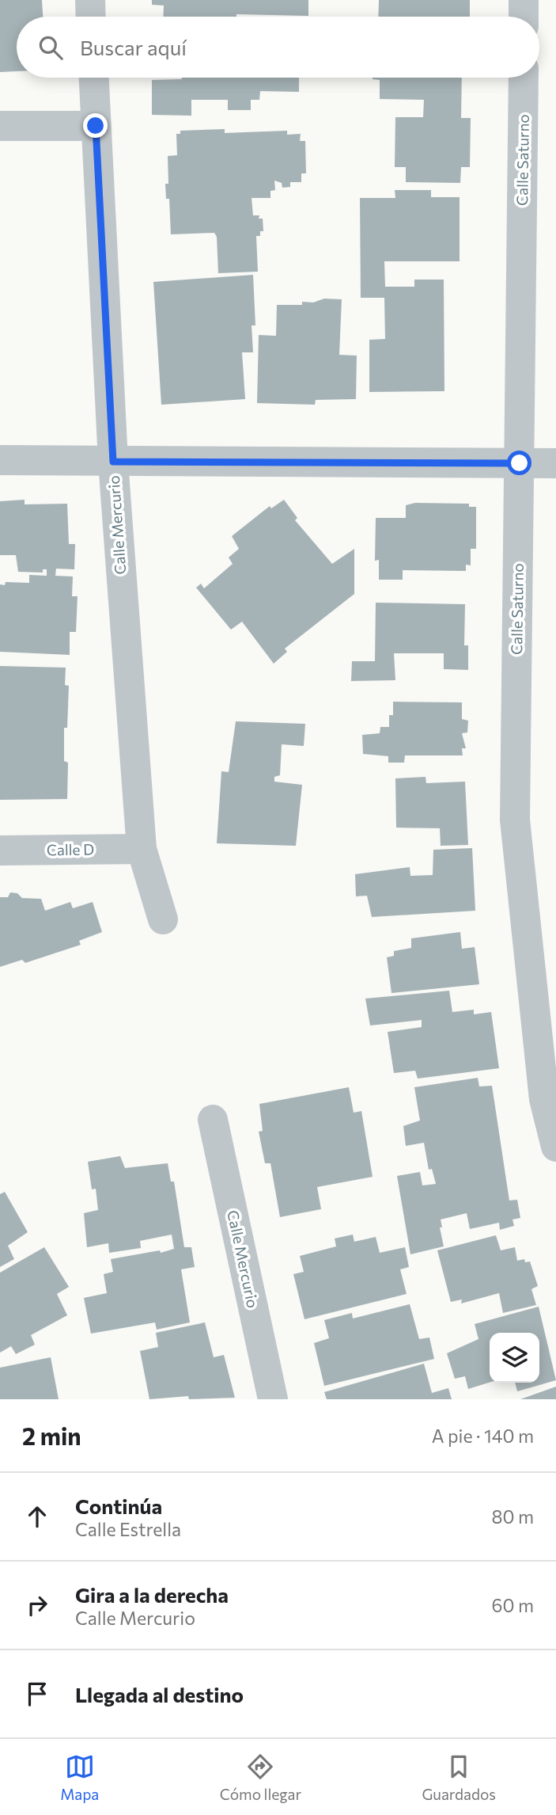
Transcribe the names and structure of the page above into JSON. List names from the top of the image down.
{
  "streets": {
    "street": ["Calle Saturno", "Calle Mercurio", "Calle D"]
  },
  "crossings": [
    ["Calle Mercurio", "Calle D"]
  ],
  "page": {
    "search": "Buscar aquí",
    "heading": ["2 min", "A pie · 140 m"],
    "list": [
      ["Continúa", "Calle Estrella", "80 m"],
      ["Gira a la derecha", "Calle Mercurio", "60 m"],
      "Llegada al destino"
    ],
    "nav": ["Mapa", "Cómo llegar", "Guardados"]
  }
}
